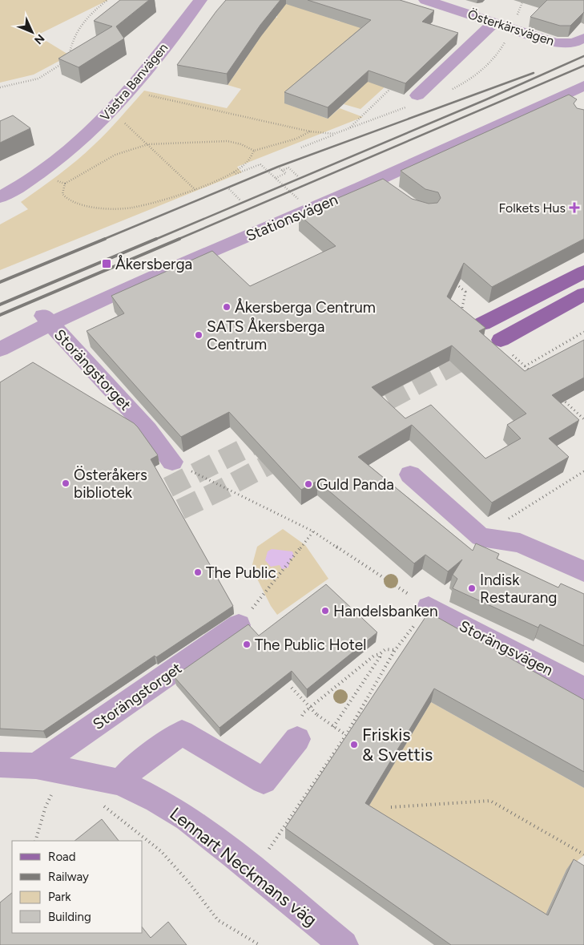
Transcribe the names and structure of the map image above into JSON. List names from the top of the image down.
{
  "streets": {
    "street": [
      "Österkärsvägen",
      "Västra Banvägen",
      "Stationsvägen",
      "Storängstorget",
      "Storängsvägen",
      "Lennart Neckmans väg"
    ]
  },
  "crossings": [
    ["Stationsvägen", "Storängstorget"],
    ["Storängstorget", "Lennart Neckmans väg"]
  ],
  "places": {
    "health": ["Folkets Hus"],
    "transit": ["Åkersberga"],
    "other": [
      "Åkersberga Centrum",
      "SATS Åkersberga Centrum",
      "Österåkers bibliotek",
      "Guld Panda",
      "The Public",
      "Indisk Restaurang",
      "Handelsbanken",
      "The Public Hotel",
      "Friskis & Svettis"
    ]
  },
  "legend": [
    "Road",
    "Railway",
    "Park",
    "Building"
  ],
  "north": "bottom right"
}
